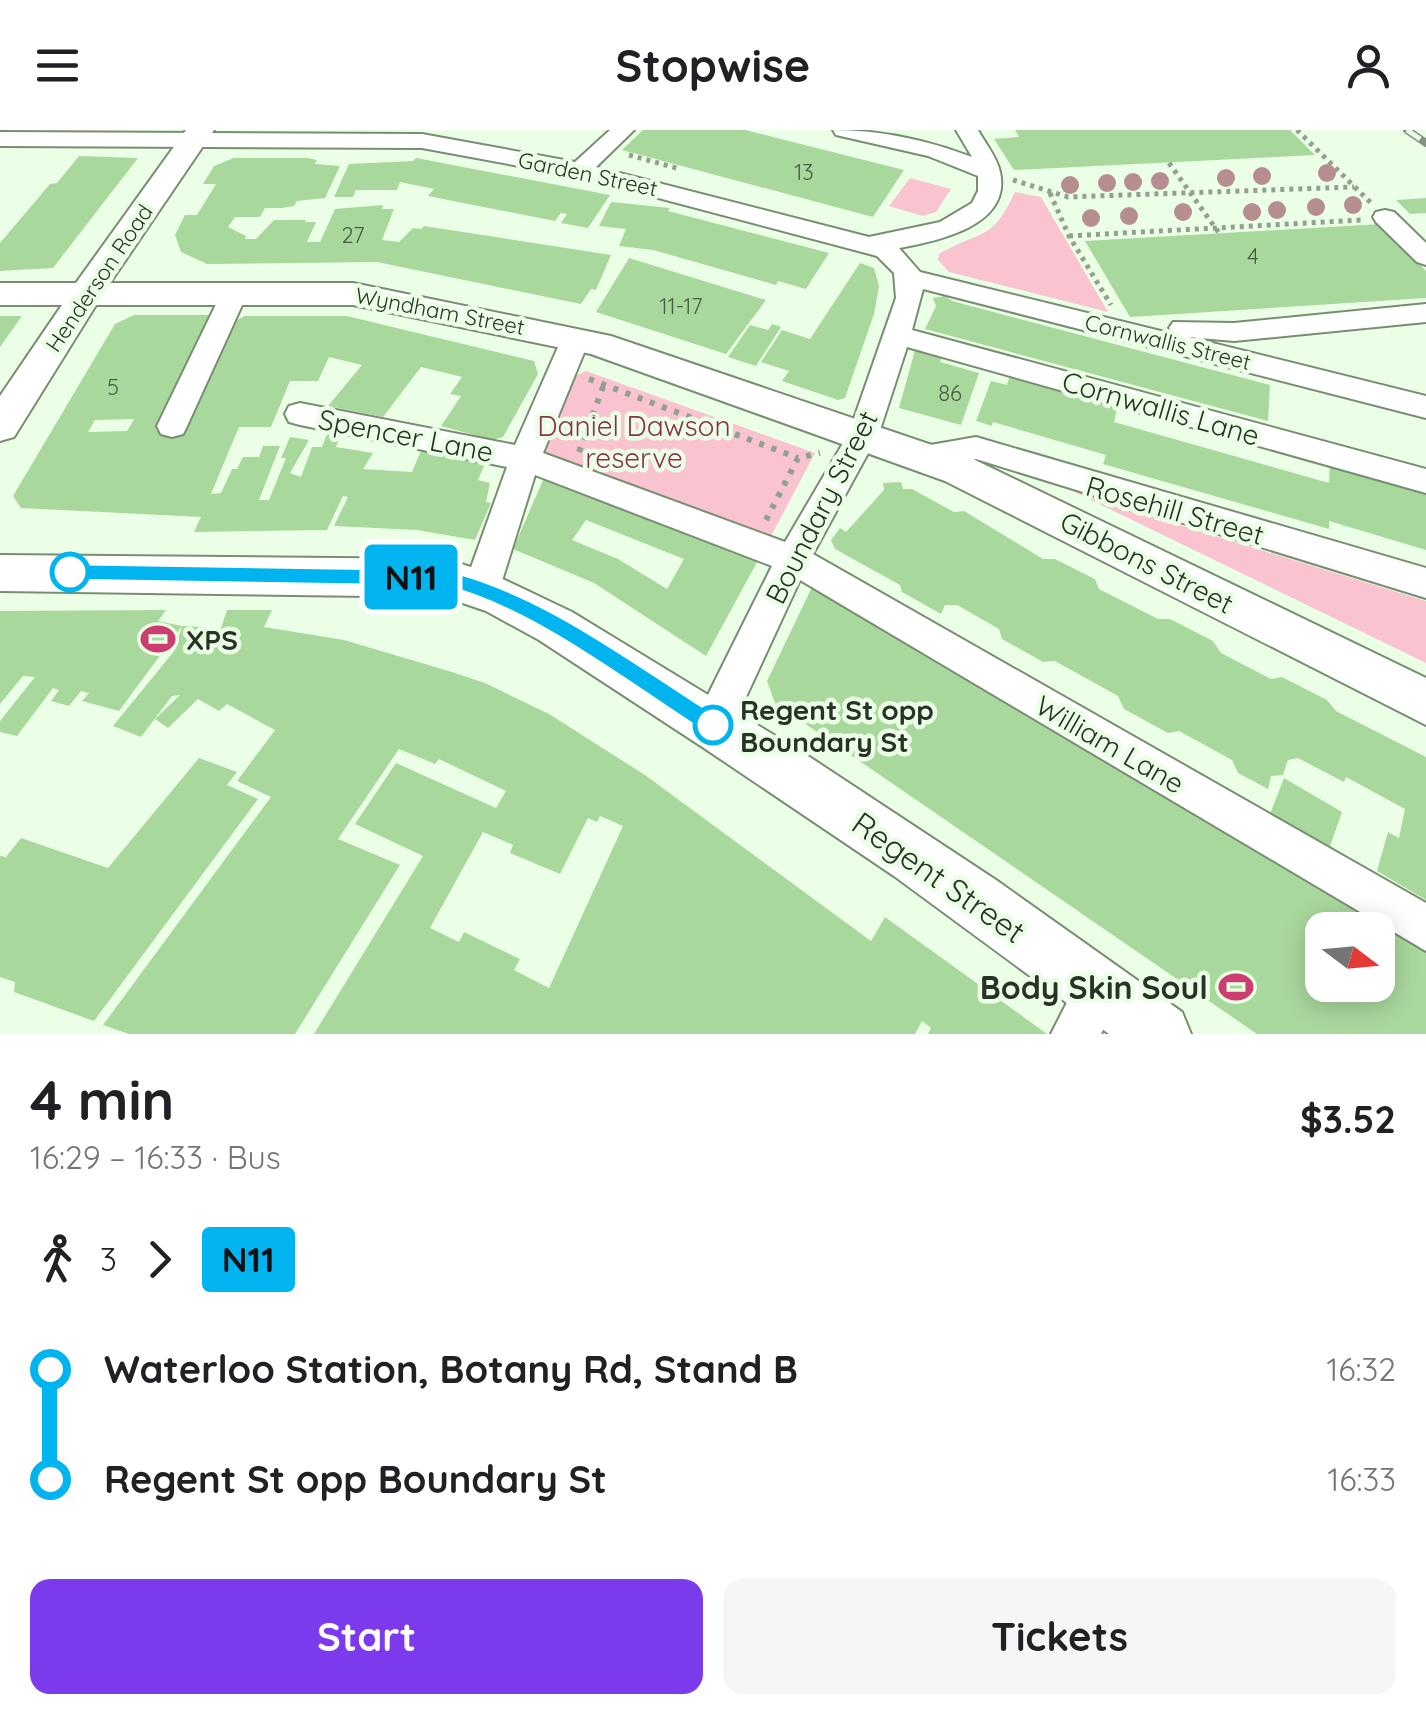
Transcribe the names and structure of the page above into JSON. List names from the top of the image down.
{
  "streets": {
    "main road": [
      "Henderson Road",
      "Wyndham Street",
      "Gibbons Street",
      "Regent Street"
    ],
    "street": [
      "Garden Street",
      "Cornwallis Street",
      "Cornwallis Lane",
      "Spencer Lane",
      "Boundary Street",
      "Rosehill Street",
      "William Lane"
    ]
  },
  "crossings": [
    ["Garden Street", "Henderson Road"],
    ["Henderson Road", "Wyndham Street"],
    ["Wyndham Street", "Boundary Street"],
    ["Wyndham Street", "Gibbons Street"],
    ["Cornwallis Street", "Boundary Street"],
    ["Cornwallis Lane", "Boundary Street"],
    ["Spencer Lane", "Boundary Street"],
    ["Spencer Lane", "William Lane"],
    ["Boundary Street", "Gibbons Street"],
    ["Boundary Street", "William Lane"],
    ["Boundary Street", "Regent Street"],
    ["Rosehill Street", "Gibbons Street"]
  ],
  "parks": ["Daniel Dawson reserve"],
  "places": {
    "sports": ["XPS", "Body Skin Soul"],
    "other": ["Regent St opp Boundary St"]
  },
  "lines": ["bus line N11"],
  "house_numbers": [
    "13",
    "27",
    "4",
    "11-17",
    "5",
    "86"
  ],
  "north": "right",
  "page": {
    "header": "Stopwise",
    "on_map": "N11",
    "heading": ["4 min", "16:29 – 16:33 · Bus", "$3.52"],
    "legs": ["3", "N11"],
    "list": [
      {
        "name": "Waterloo Station, Botany Rd, Stand B",
        "value": "16:32"
      },
      {
        "name": "Regent St opp Boundary St",
        "value": "16:33"
      }
    ],
    "buttons": ["Start", "Tickets"]
  }
}
